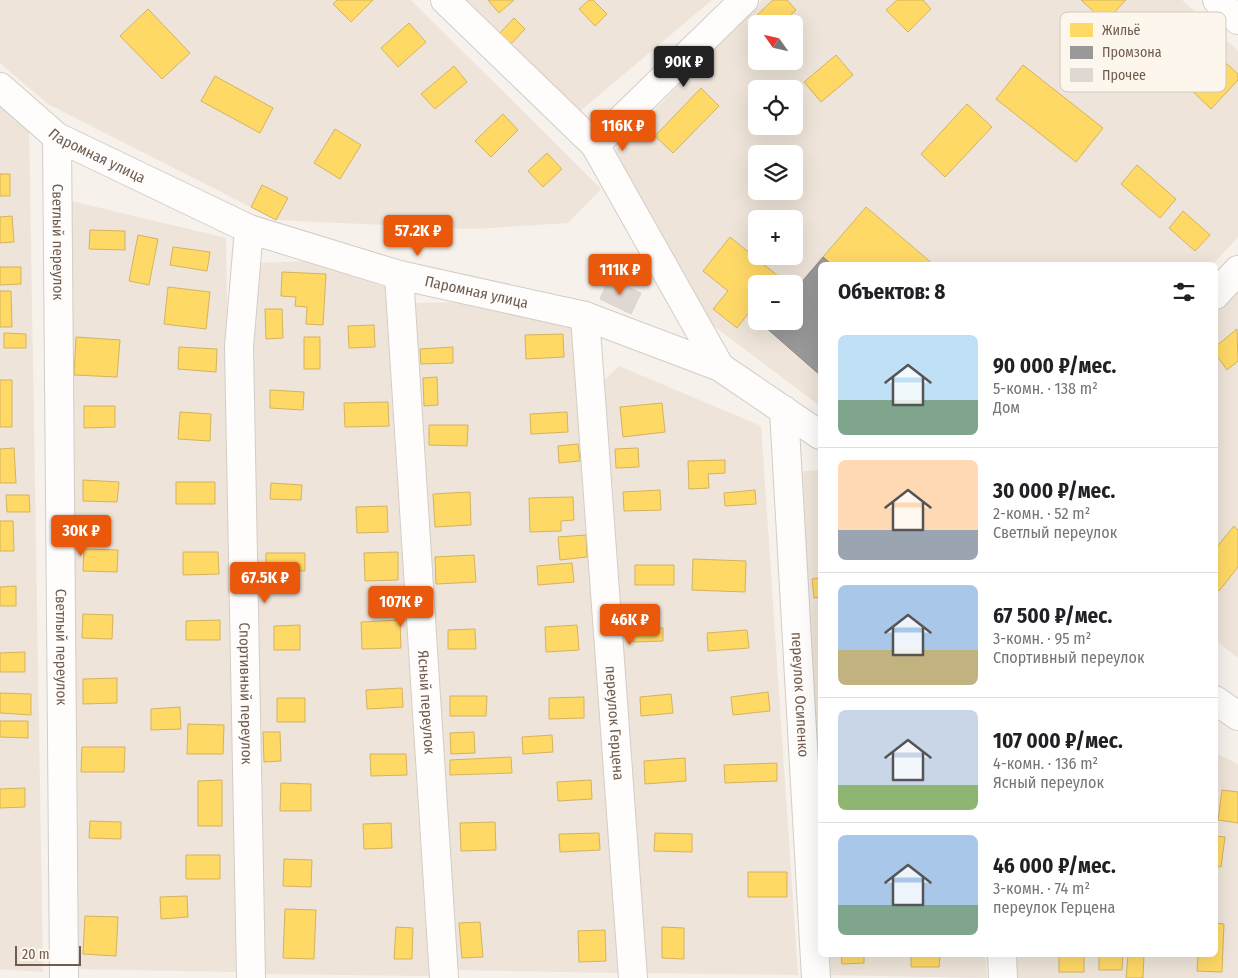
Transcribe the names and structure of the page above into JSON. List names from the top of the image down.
{
  "streets": {
    "street": [
      "Паромная улица",
      "Светлый переулок",
      "Спортивный переулок",
      "переулок Осипенко",
      "Ясный переулок",
      "переулок Герцена"
    ]
  },
  "crossings": [
    ["Паромная улица", "Светлый переулок"],
    ["Паромная улица", "Спортивный переулок"],
    ["Паромная улица", "переулок Осипенко"],
    ["Паромная улица", "Ясный переулок"],
    ["Паромная улица", "переулок Герцена"]
  ],
  "legend": ["Жильё", "Промзона", "Прочее"],
  "scale_bar": "20 m",
  "north": "top left",
  "page": {
    "map_buttons": ["+", "−"],
    "price": [
      "90K ₽",
      "116K ₽",
      "57.2K ₽",
      "111K ₽",
      "30K ₽",
      "67.5K ₽",
      "107K ₽",
      "46K ₽"
    ],
    "heading": "Объектов: 8",
    "list": [
      {
        "name": "90 000 ₽/мес.",
        "note": "5-комн. · 138 m² · Дом"
      },
      {
        "name": "30 000 ₽/мес.",
        "note": "2-комн. · 52 m² · Светлый переулок"
      },
      {
        "name": "67 500 ₽/мес.",
        "note": "3-комн. · 95 m² · Спортивный переулок"
      },
      {
        "name": "107 000 ₽/мес.",
        "note": "4-комн. · 136 m² · Ясный переулок"
      },
      {
        "name": "46 000 ₽/мес.",
        "note": "3-комн. · 74 m² · переулок Герцена"
      }
    ],
    "scale": "20 m"
  }
}
